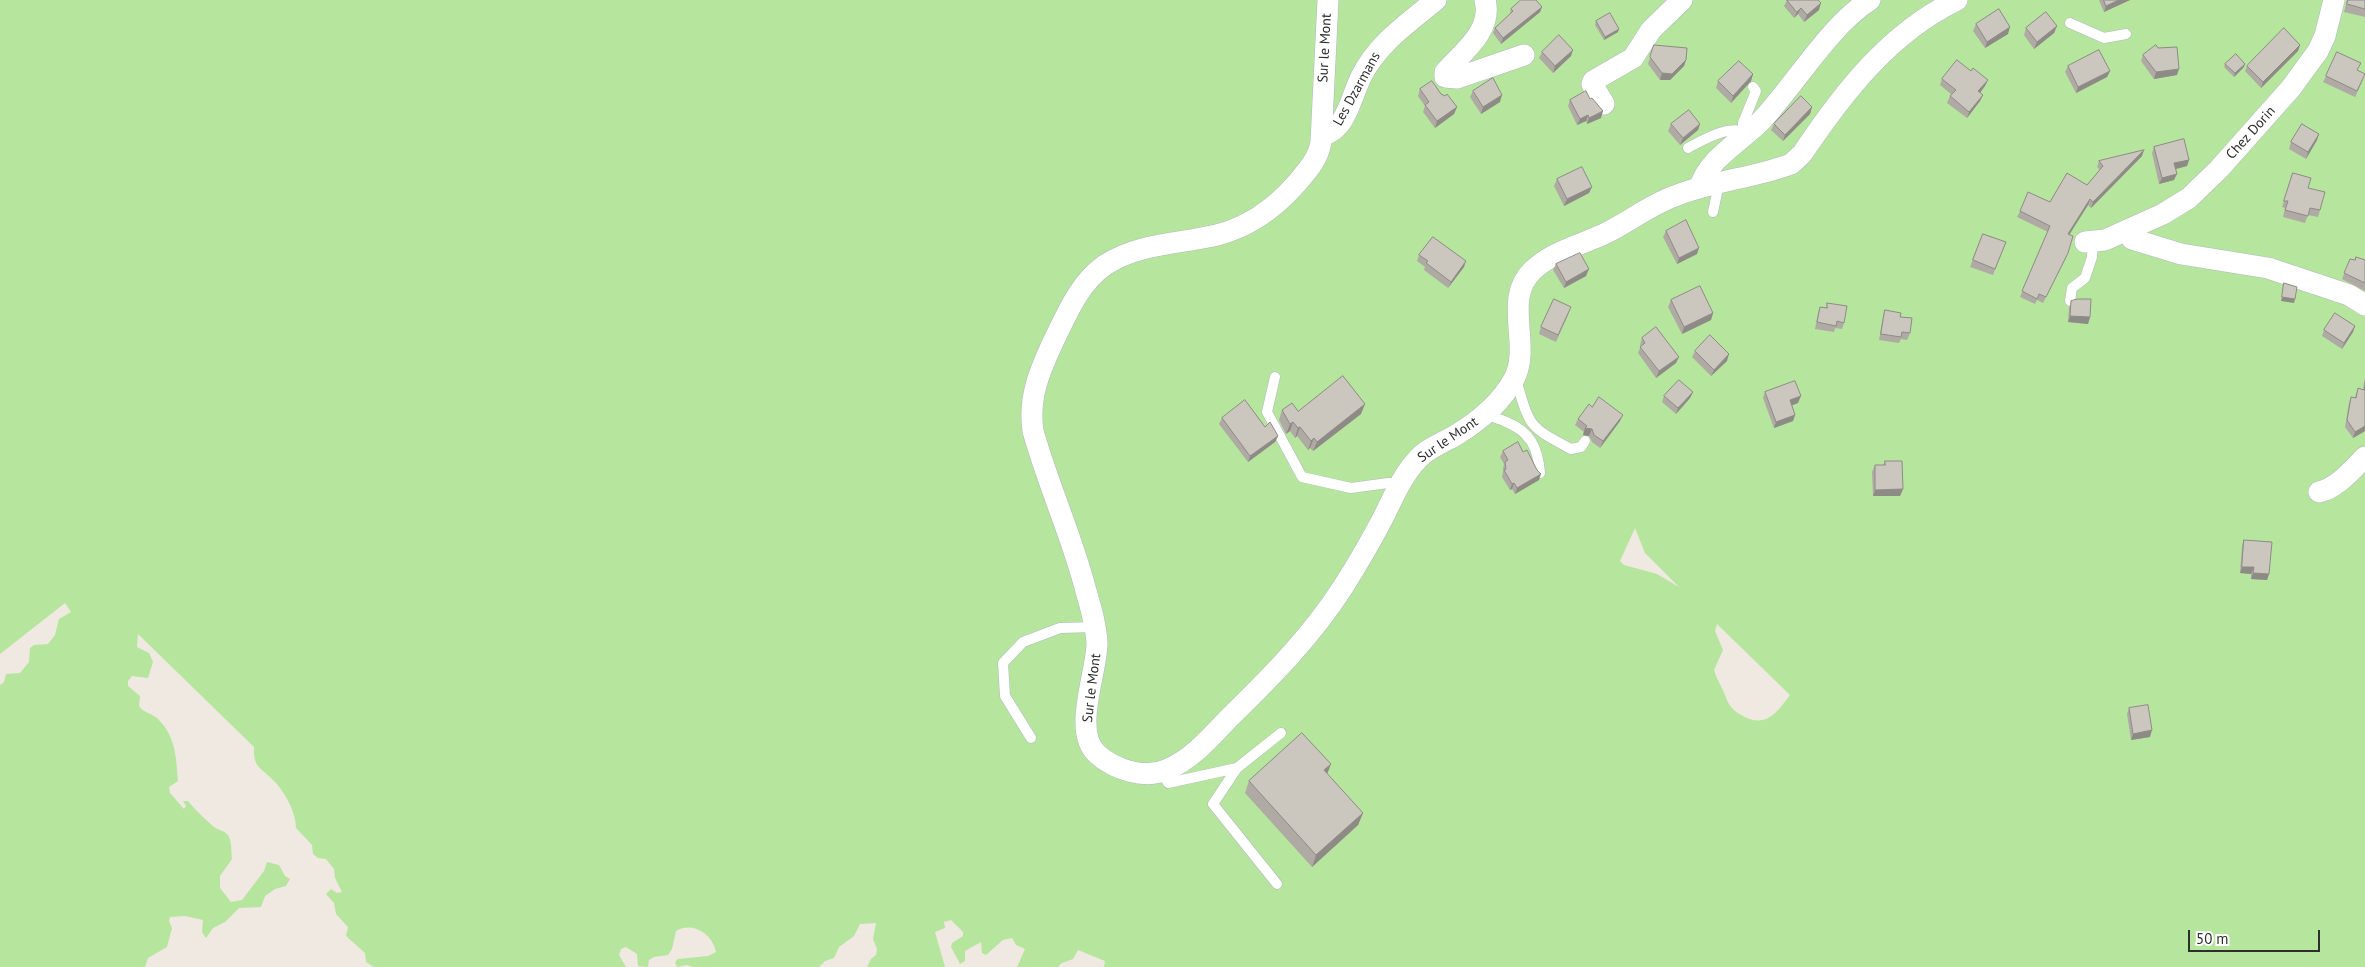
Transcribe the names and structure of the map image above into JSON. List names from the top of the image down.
{
  "streets": {
    "street": ["Sur le Mont", "Les Dzarmans", "Chez Dorin"]
  },
  "crossings": [
    ["Sur le Mont", "Les Dzarmans"]
  ],
  "scale_bar": "50 m"
}
